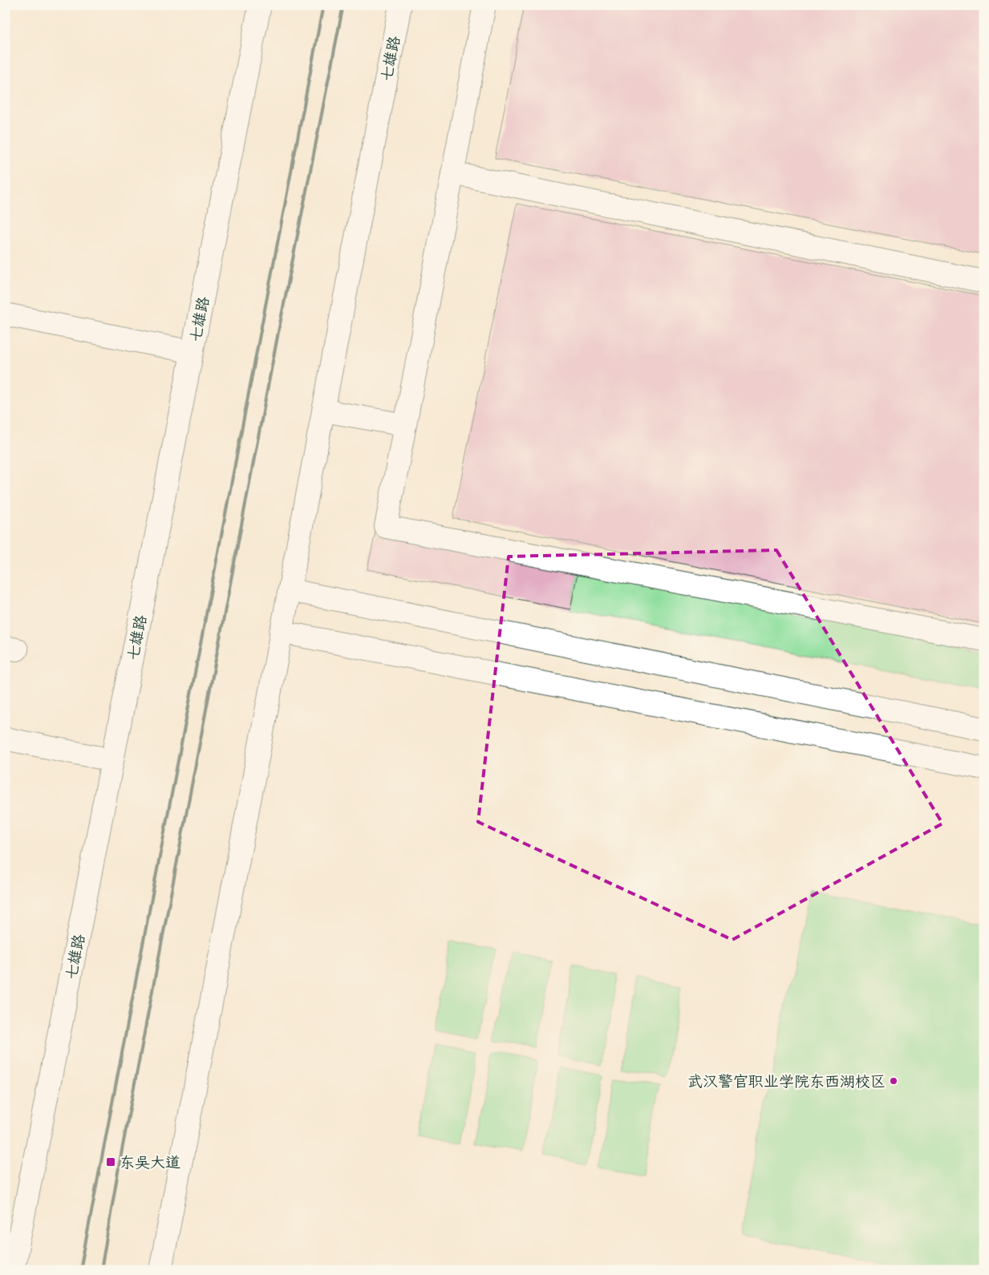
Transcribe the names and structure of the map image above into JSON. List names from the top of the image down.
{
  "streets": {
    "street": ["七雄路"]
  },
  "places": {
    "other": ["武汉警官职业学院东西湖校区"],
    "transit": ["东吴大道"]
  }
}
